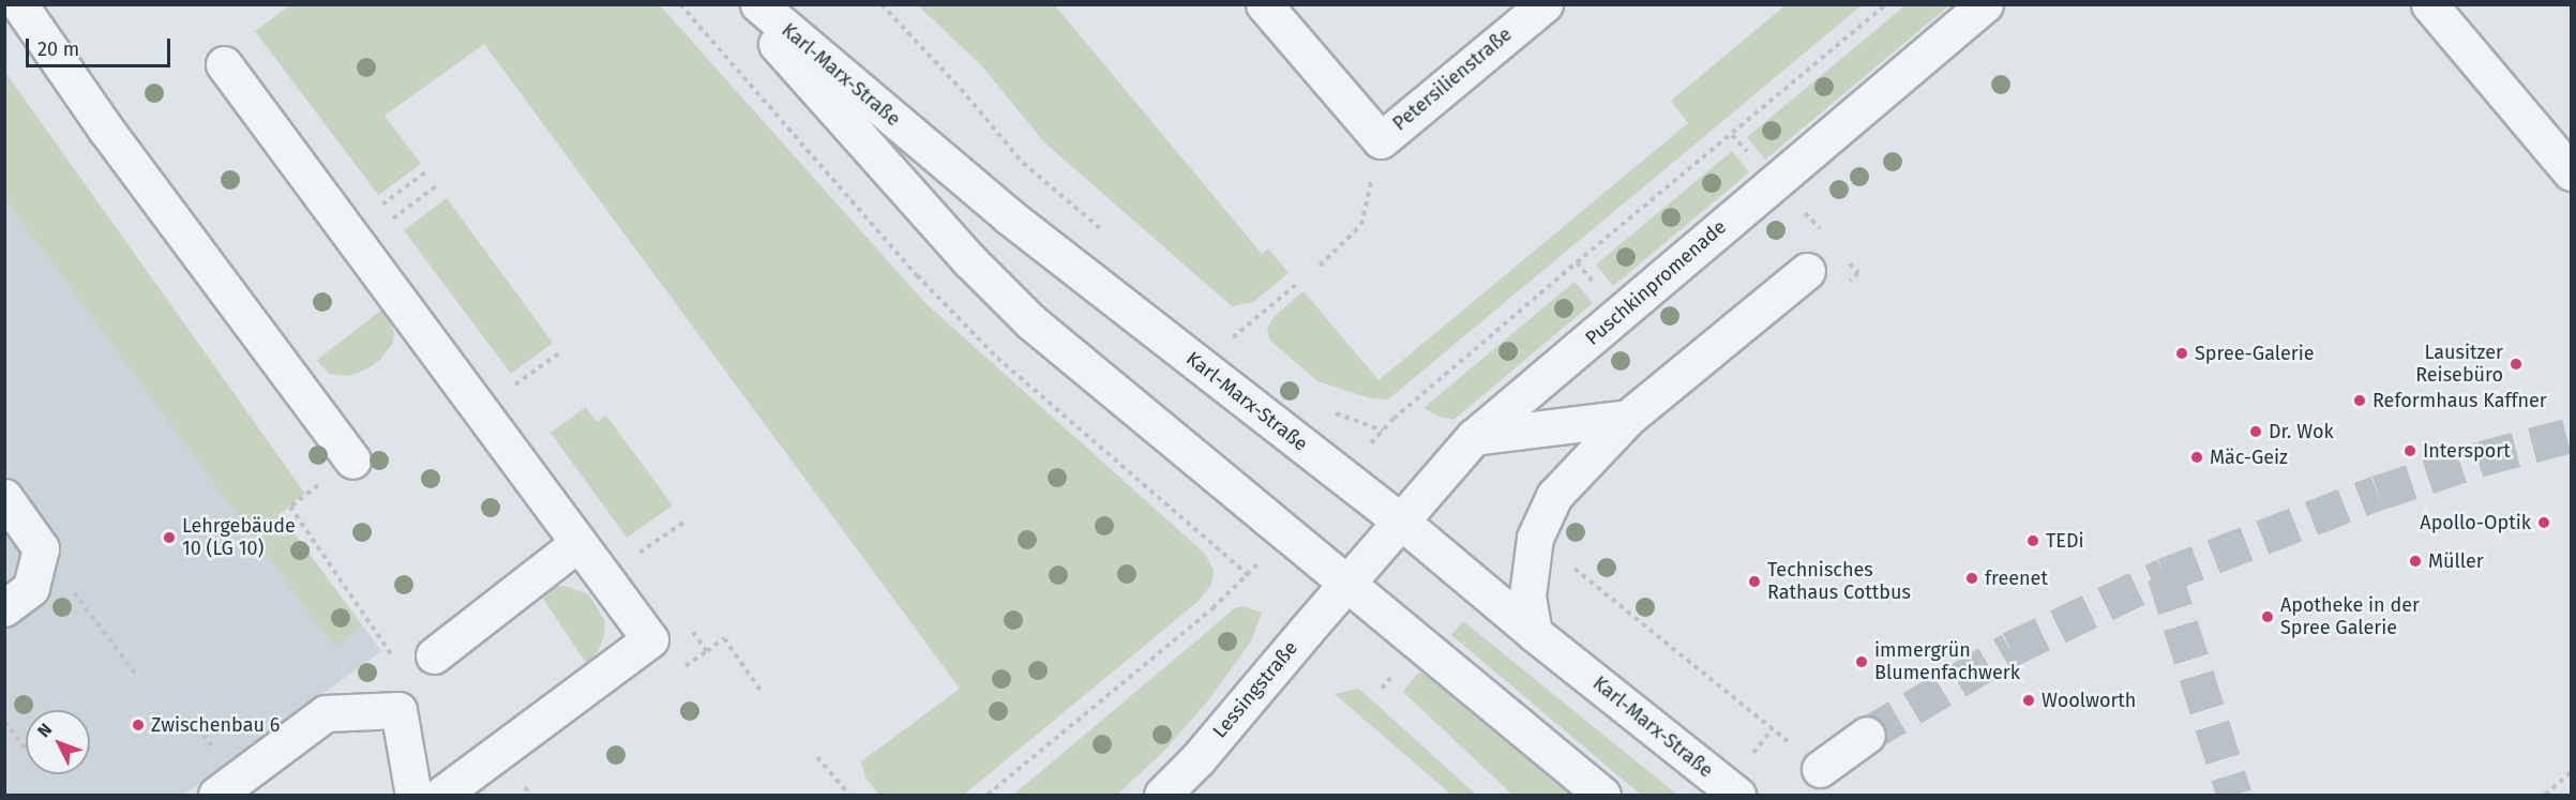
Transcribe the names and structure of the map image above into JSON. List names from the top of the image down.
{
  "streets": {
    "street": [
      "Karl-Marx-Straße",
      "Petersilienstraße",
      "Puschkinpromenade",
      "Lessingstraße"
    ]
  },
  "crossings": [
    ["Karl-Marx-Straße", "Puschkinpromenade"],
    ["Karl-Marx-Straße", "Lessingstraße"],
    ["Puschkinpromenade", "Lessingstraße"]
  ],
  "places": [
    "Spree-Galerie",
    "Lausitzer Reisebüro",
    "Reformhaus Kaffner",
    "Dr. Wok",
    "Intersport",
    "Mäc-Geiz",
    "Apollo-Optik",
    "Lehrgebäude 10 (LG 10)",
    "TEDi",
    "Müller",
    "freenet",
    "Technisches Rathaus Cottbus",
    "Apotheke in der Spree Galerie",
    "immergrün Blumenfachwerk",
    "Woolworth",
    "Zwischenbau 6"
  ],
  "scale_bar": "20 m",
  "north": "top left"
}
